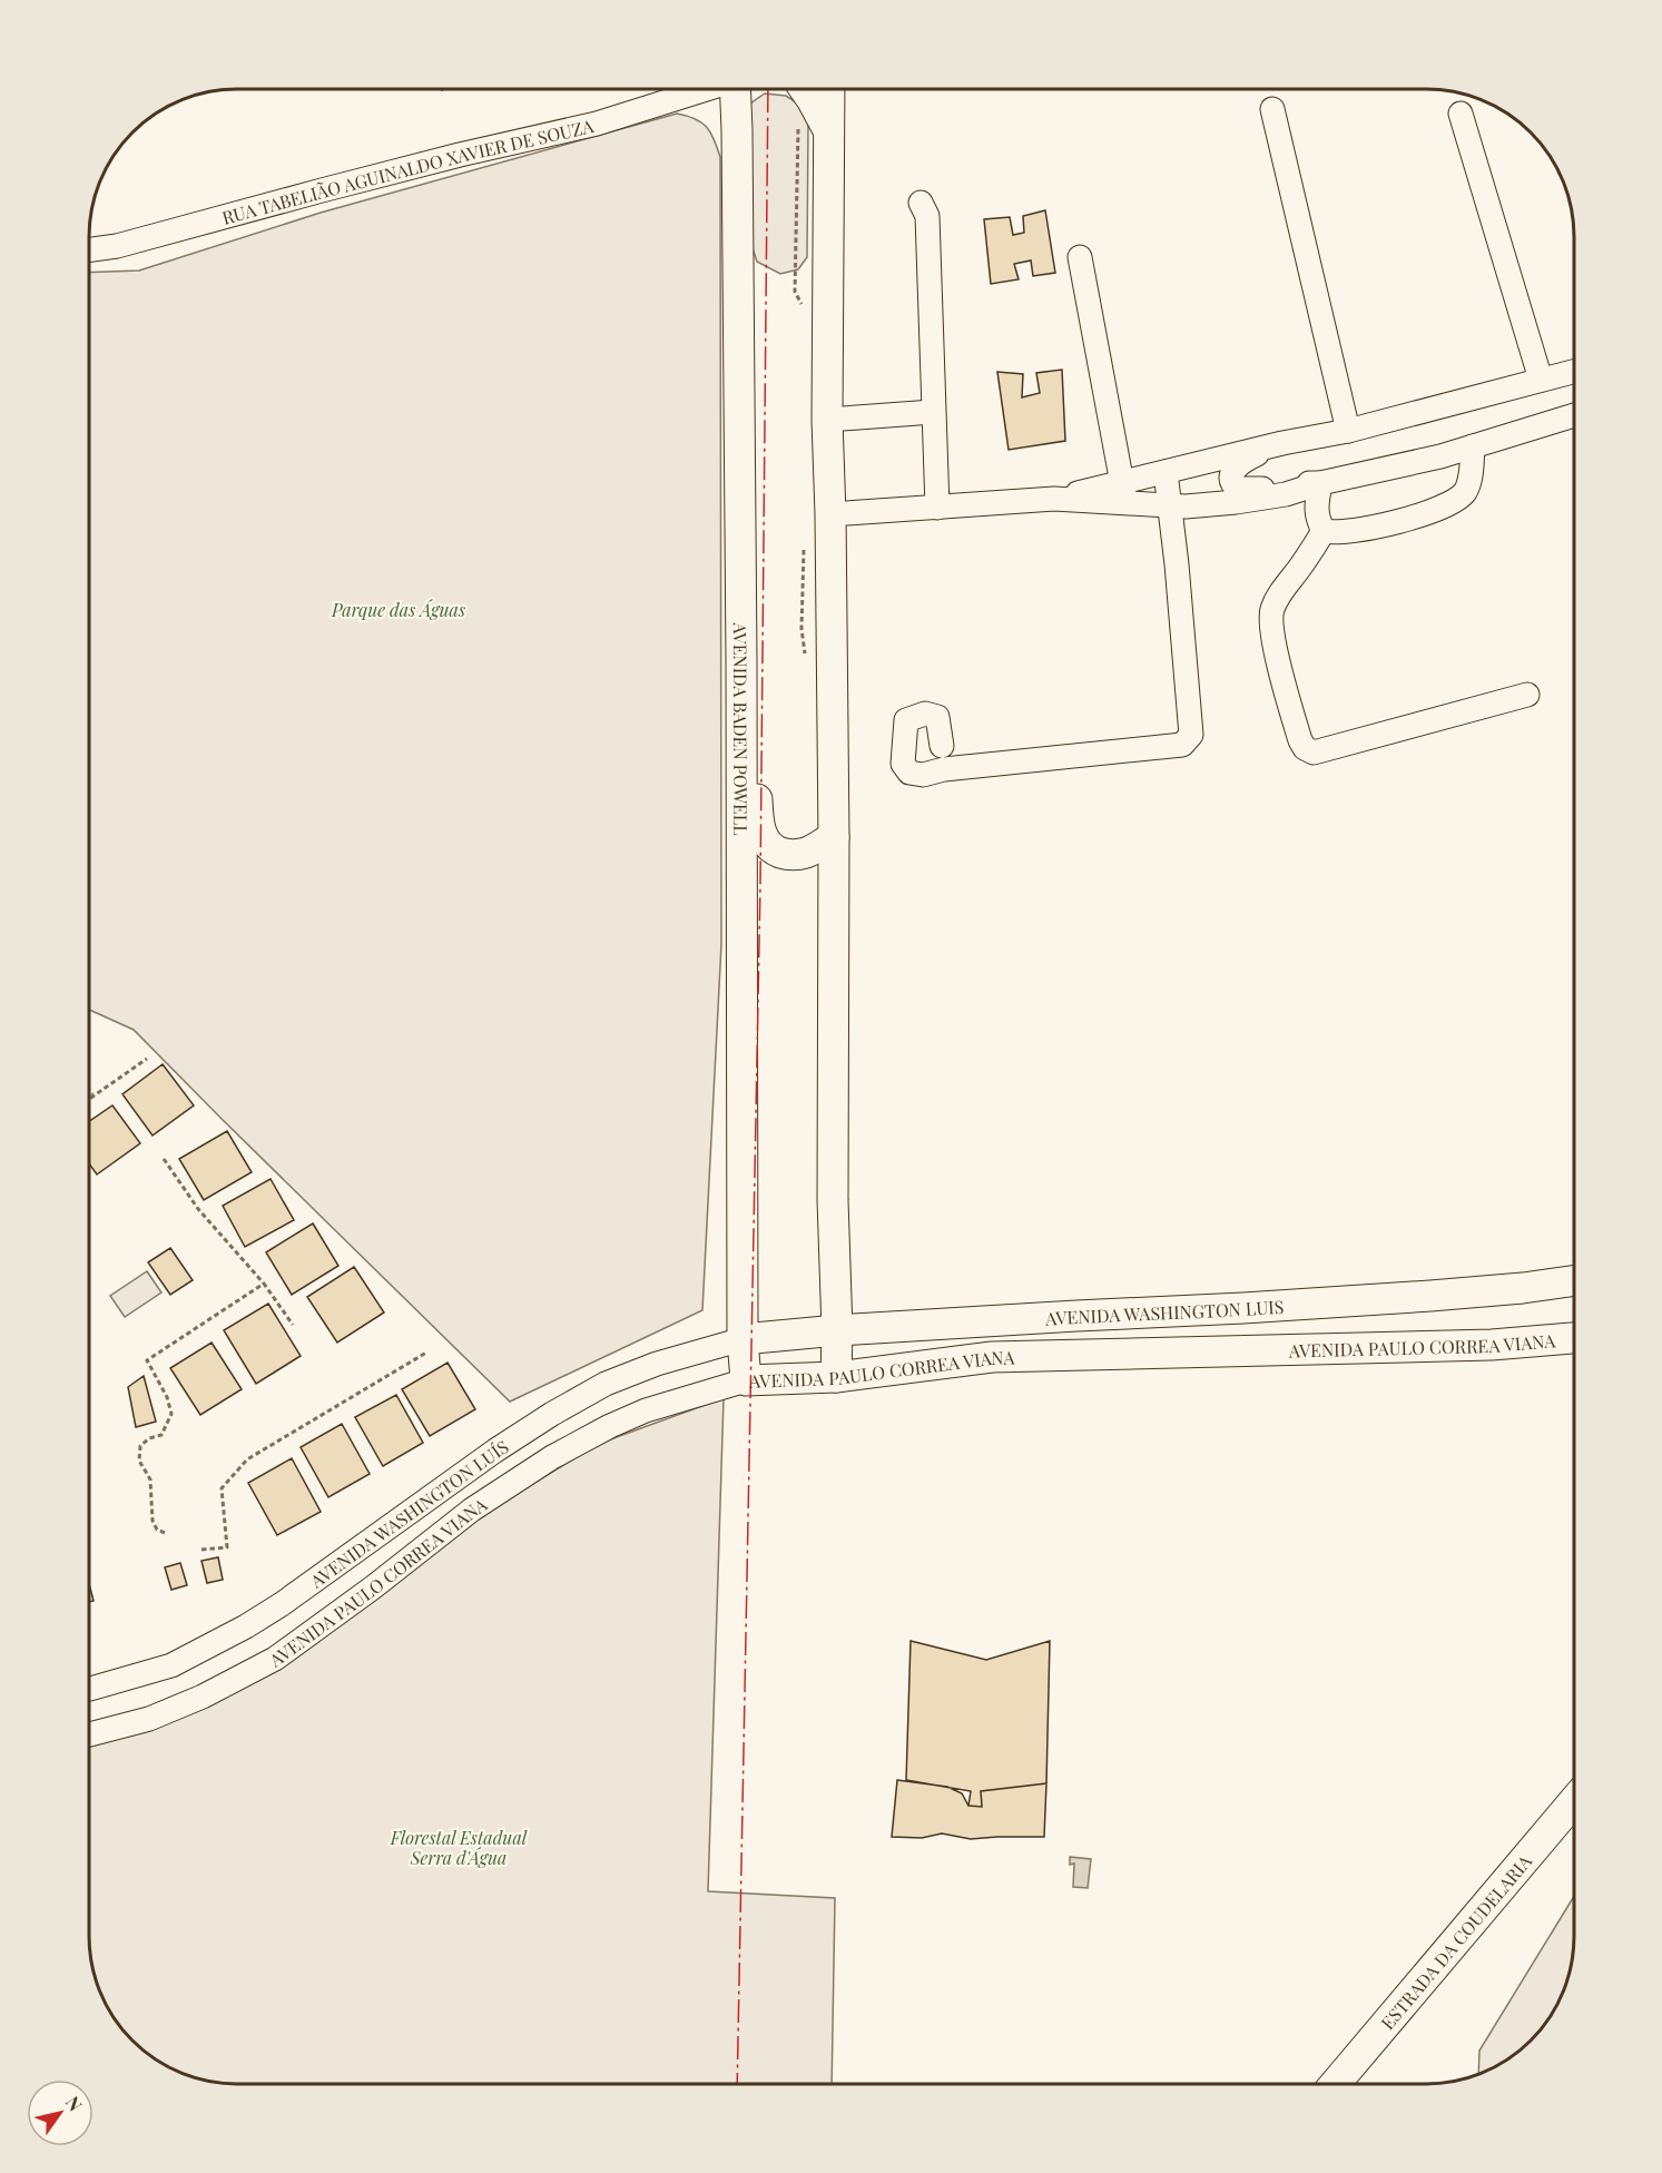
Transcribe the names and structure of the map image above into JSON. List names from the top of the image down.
{
  "streets": {
    "main road": [
      "AVENIDA BADEN POWELL",
      "AVENIDA WASHINGTON LUIS",
      "AVENIDA PAULO CORREA VIANA",
      "ESTRADA DA COUDELARIA"
    ],
    "street": ["RUA TABELIÃO AGUINALDO XAVIER DE SOUZA", "AVENIDA WASHINGTON LUÍS"]
  },
  "crossings": [
    ["AVENIDA BADEN POWELL", "AVENIDA WASHINGTON LUIS"],
    ["AVENIDA BADEN POWELL", "AVENIDA PAULO CORREA VIANA"],
    ["AVENIDA BADEN POWELL", "AVENIDA WASHINGTON LUÍS"],
    ["AVENIDA WASHINGTON LUIS", "AVENIDA WASHINGTON LUÍS"]
  ],
  "parks": ["Parque das Águas", "Florestal Estadual Serra d'Água"],
  "north": "top right"
}
